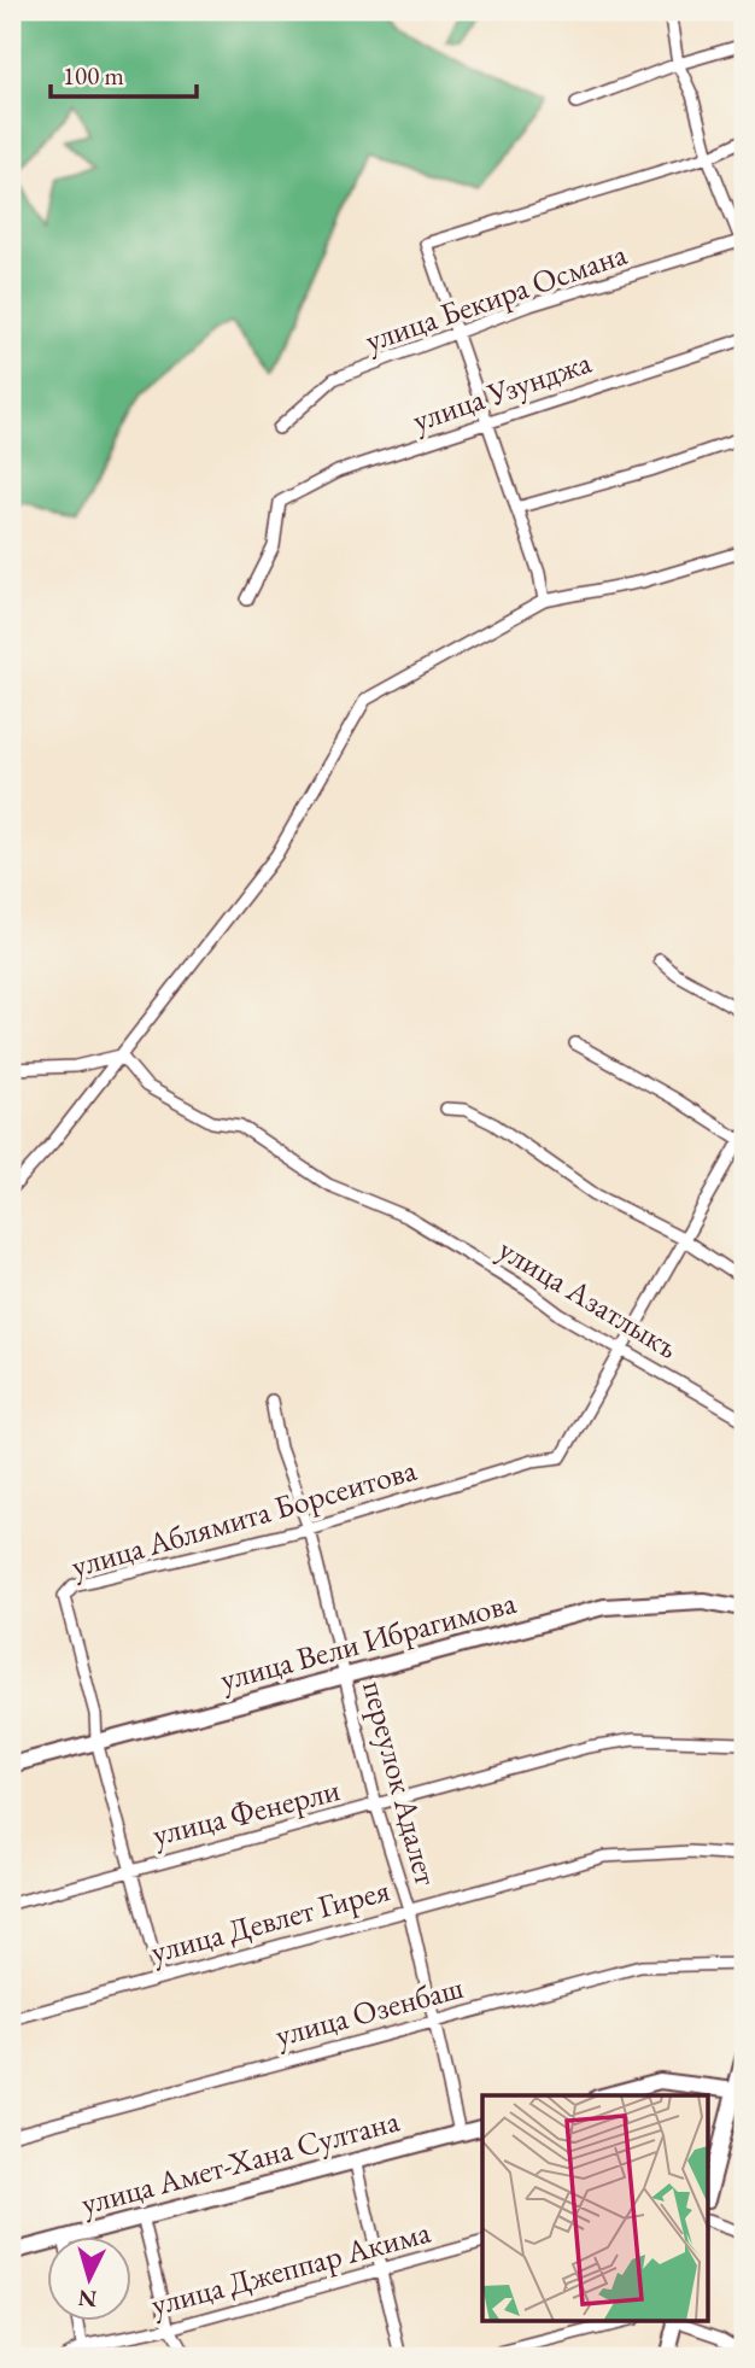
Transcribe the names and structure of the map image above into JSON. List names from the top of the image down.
{
  "streets": {
    "street": [
      "улица Бекира Османа",
      "улица Узунджа",
      "улица Азатлыкъ",
      "улица Аблямита Борсеитова",
      "улица Вели Ибрагимова",
      "переулок Адалет",
      "улица Фенерли",
      "улица Девлет Гирея",
      "улица Озенбаш",
      "улица Амет-Хана Султана",
      "улица Джеппар Акима"
    ]
  },
  "crossings": [
    ["улица Азатлыкъ", "улица Аблямита Борсеитова"],
    ["улица Аблямита Борсеитова", "улица Вели Ибрагимова"],
    ["улица Аблямита Борсеитова", "переулок Адалет"],
    ["улица Вели Ибрагимова", "переулок Адалет"],
    ["переулок Адалет", "улица Фенерли"],
    ["переулок Адалет", "улица Девлет Гирея"],
    ["переулок Адалет", "улица Озенбаш"],
    ["переулок Адалет", "улица Амет-Хана Султана"]
  ],
  "scale_bar": "100 m",
  "north": "bottom"
}
